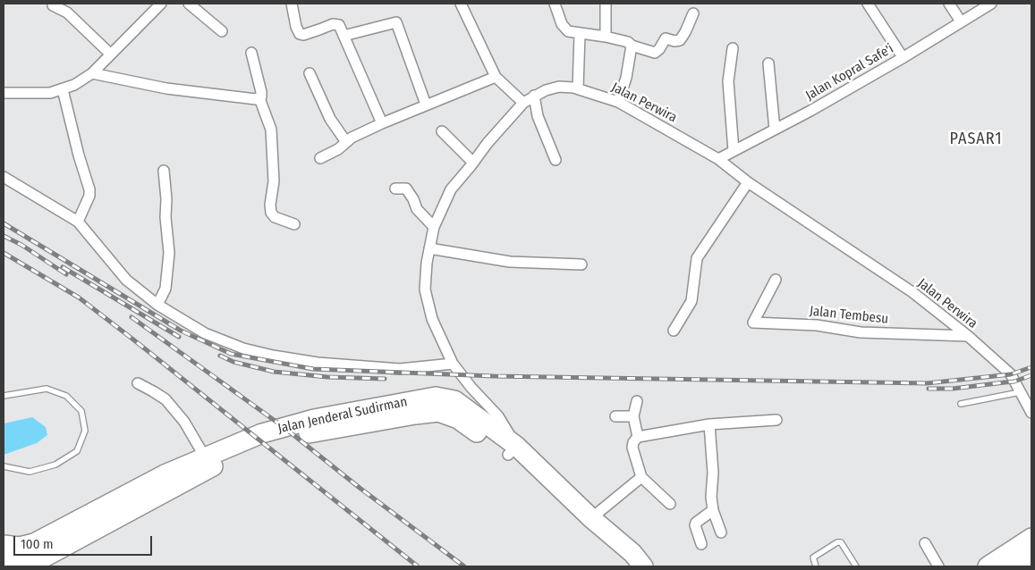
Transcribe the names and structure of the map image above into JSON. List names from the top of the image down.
{
  "streets": {
    "highway": ["Jalan Jenderal Sudirman"],
    "street": ["Jalan Kopral Safe'i", "Jalan Perwira", "Jalan Tembesu"]
  },
  "crossings": [
    ["Jalan Kopral Safe'i", "Jalan Perwira"],
    ["Jalan Perwira", "Jalan Tembesu"],
    ["Jalan Perwira", "Jalan Jenderal Sudirman"]
  ],
  "districts": ["PASAR1"],
  "scale_bar": "100 m"
}
